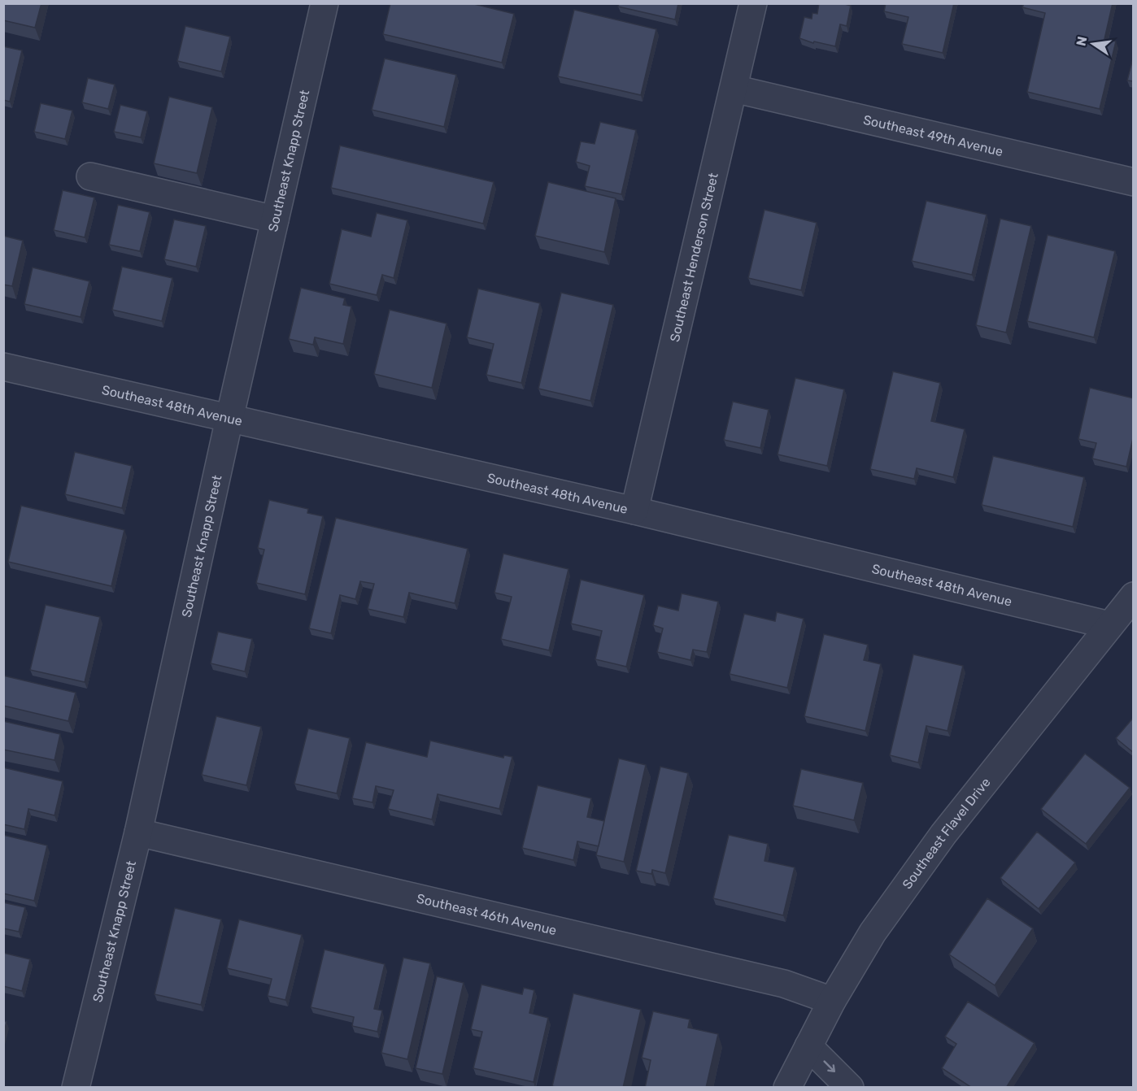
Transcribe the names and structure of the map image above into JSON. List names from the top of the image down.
{
  "streets": {
    "street": [
      "Southeast 49th Avenue",
      "Southeast Knapp Street",
      "Southeast Henderson Street",
      "Southeast 48th Avenue",
      "Southeast Flavel Drive",
      "Southeast 46th Avenue"
    ]
  },
  "crossings": [
    ["Southeast 49th Avenue", "Southeast Henderson Street"],
    ["Southeast Knapp Street", "Southeast 48th Avenue"],
    ["Southeast Knapp Street", "Southeast 46th Avenue"],
    ["Southeast Henderson Street", "Southeast 48th Avenue"],
    ["Southeast 48th Avenue", "Southeast Flavel Drive"],
    ["Southeast Flavel Drive", "Southeast 46th Avenue"]
  ],
  "north": "left"
}
